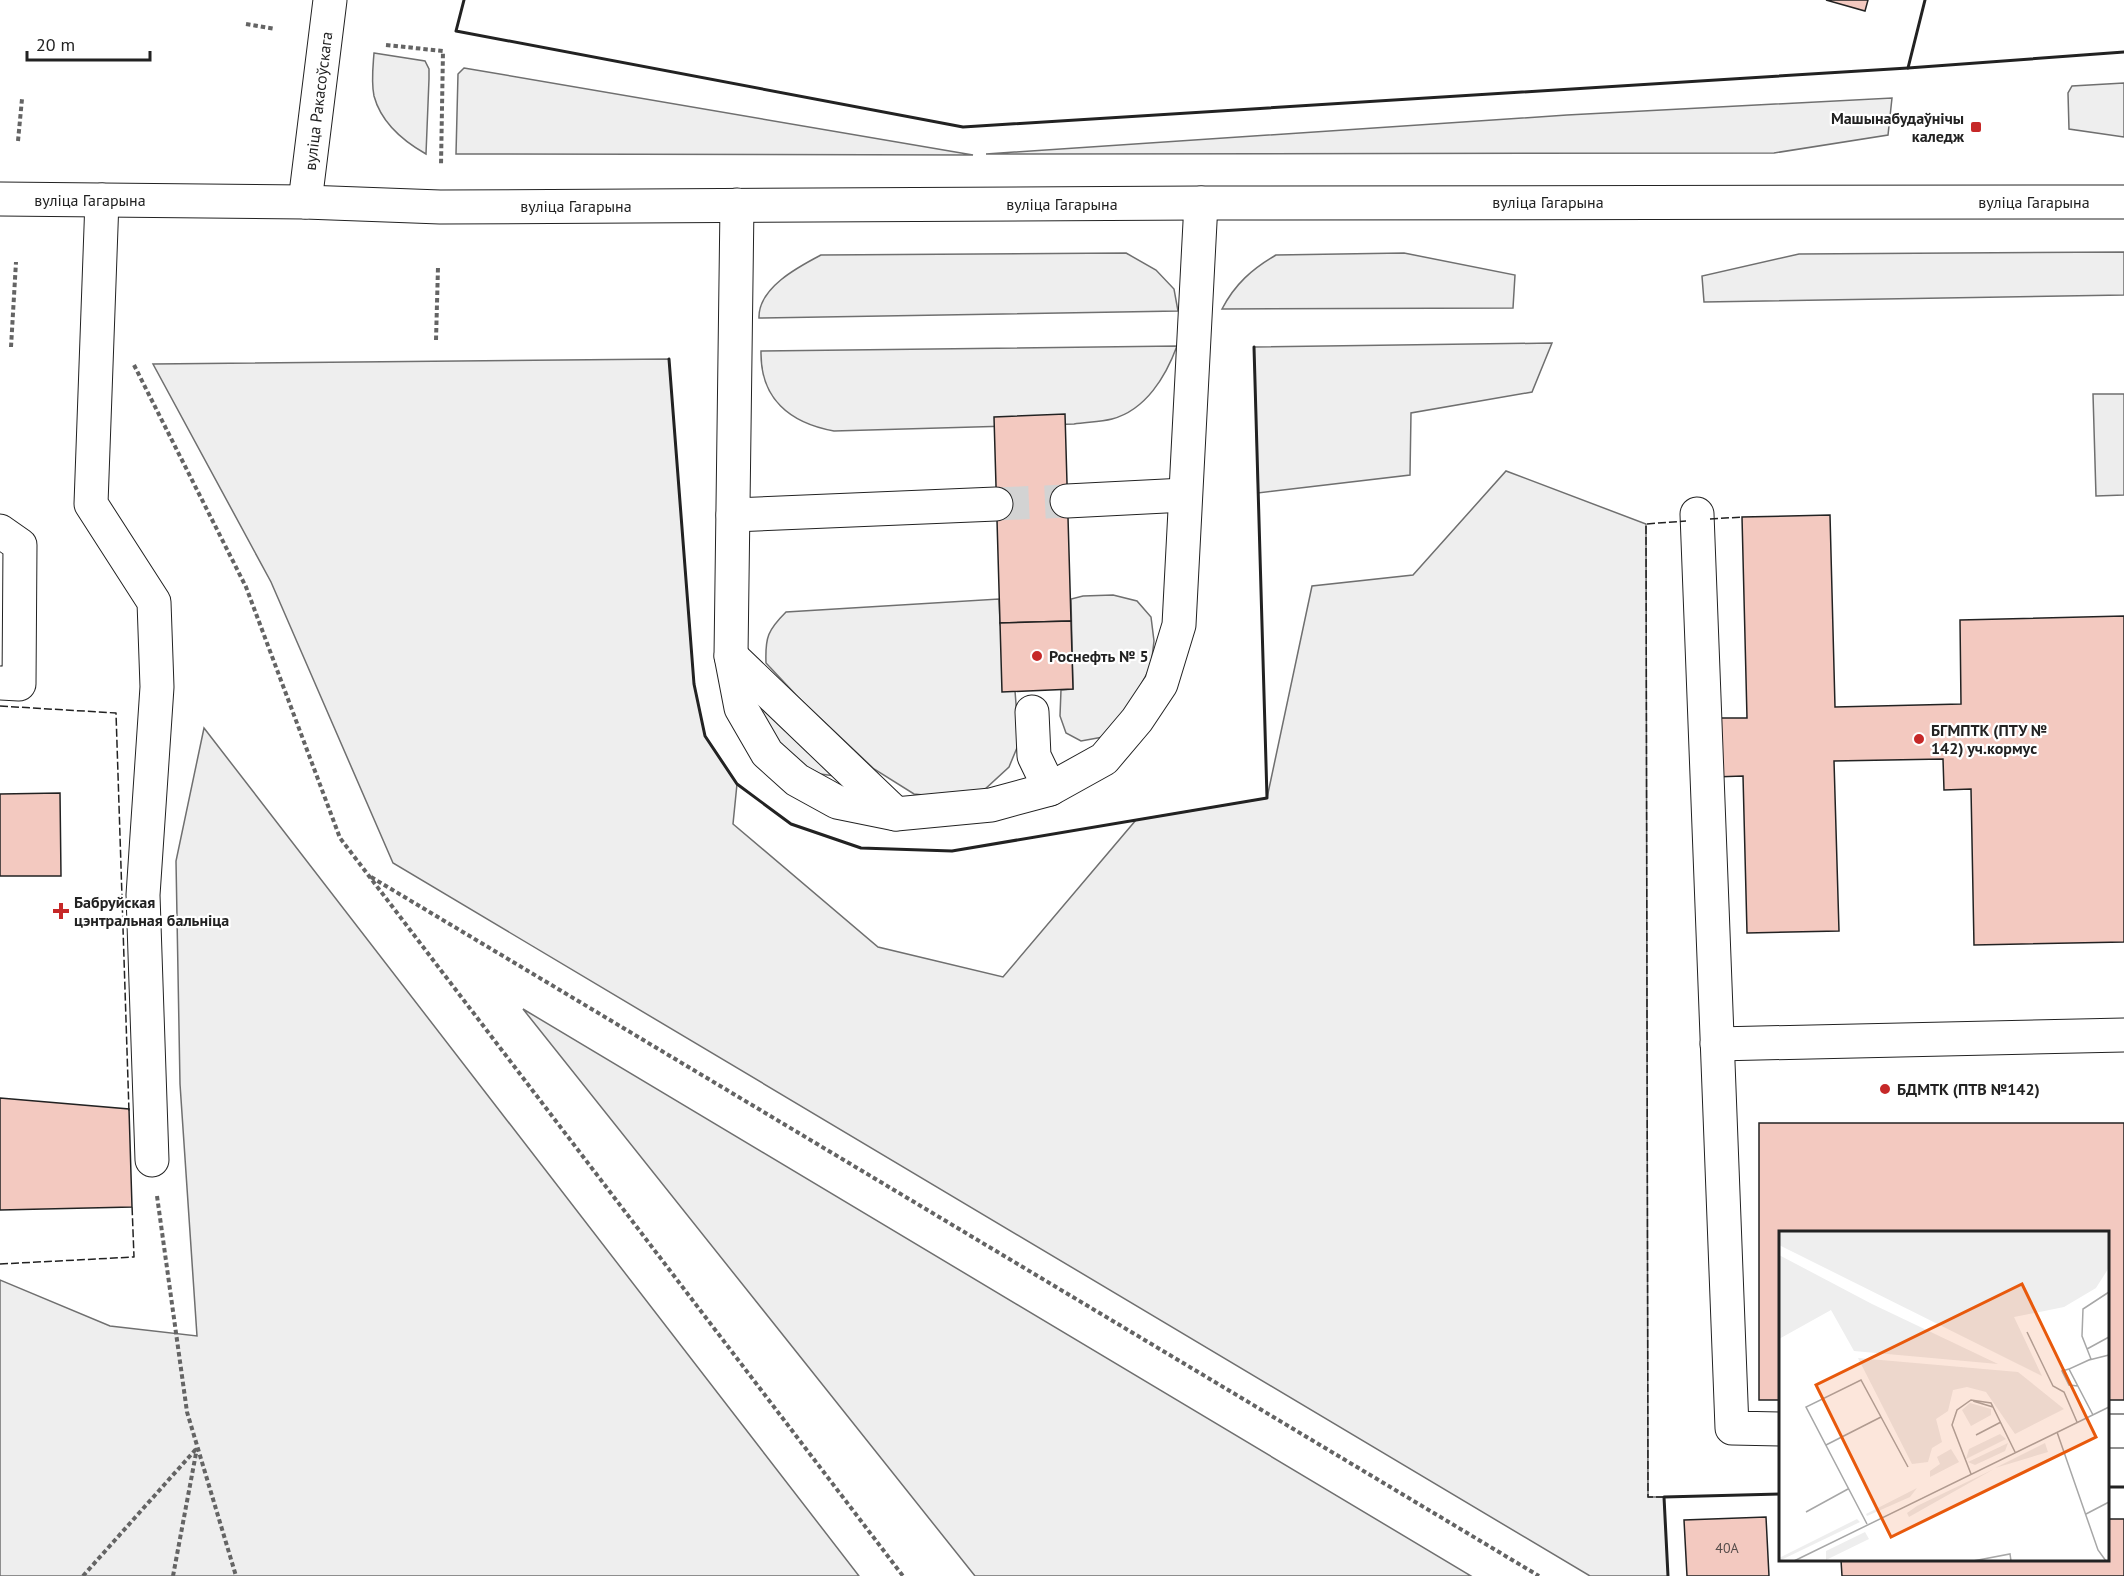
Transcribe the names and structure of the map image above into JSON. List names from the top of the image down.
{
  "streets": {
    "main road": ["вуліца Ракасоўскага", "вуліца Гагарына"]
  },
  "crossings": [
    ["вуліца Ракасоўскага", "вуліца Гагарына"]
  ],
  "places": {
    "transit": ["Машынабудаўнічы каледж"],
    "other": ["Роснефть № 5", "БГМПТК (ПТУ № 142) уч.кормус", "БДМТК (ПТВ №142)"],
    "health": ["Бабруйская цэнтральная бальніца"]
  },
  "house_numbers": ["40А"],
  "scale_bar": "20 m"
}
